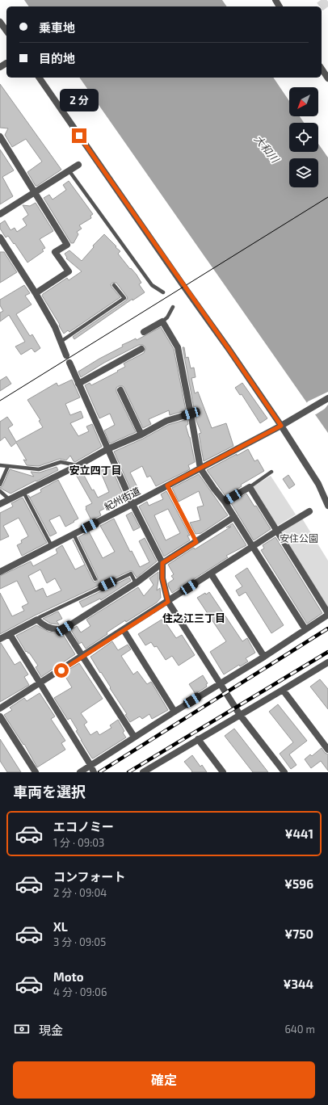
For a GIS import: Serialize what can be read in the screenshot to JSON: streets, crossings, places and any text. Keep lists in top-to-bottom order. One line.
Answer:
{"streets":{"street":["紀州街道"]},"districts":["安立四丁目","住之江三丁目"],"water":["大和川"],"parks":["安住公園"],"north":"bottom left","page":{"banner":["乗車地","目的地"],"bubble":"2 分","heading":"車両を選択","list":[{"name":"エコノミー","note":"1 分 · 09:03","value":"¥441"},{"name":"コンフォート","note":"2 分 · 09:04","value":"¥596"},{"name":"XL","note":"3 分 · 09:05","value":"¥750"},{"name":"Moto","note":"4 分 · 09:06","value":"¥344"}],"pay":["現金","640 m"],"buttons":"確定"}}
